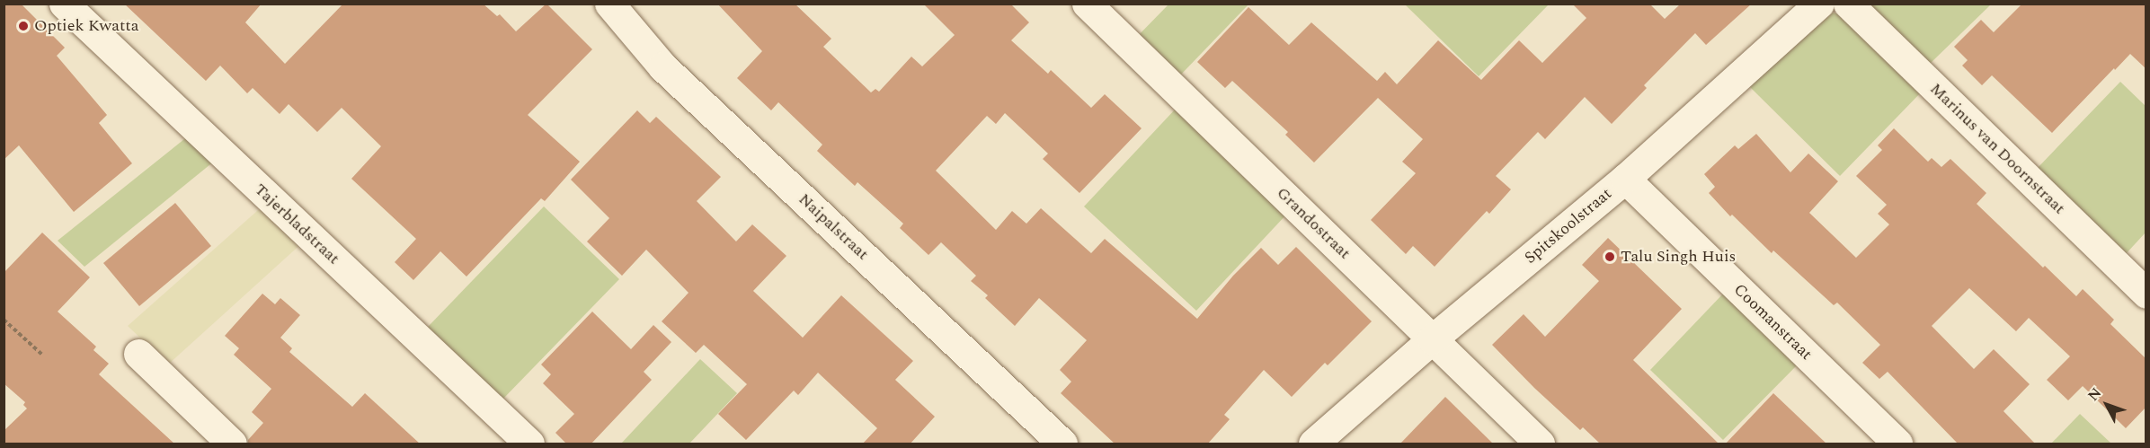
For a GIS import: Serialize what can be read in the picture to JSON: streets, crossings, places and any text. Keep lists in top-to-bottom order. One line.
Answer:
{"streets":{"street":["Marinus van Doornstraat","Grandostraat","Tajerbladstraat","Spitskoolstraat","Naipalstraat","Coomanstraat"]},"crossings":[["Grandostraat","Spitskoolstraat"],["Spitskoolstraat","Coomanstraat"]],"places":["Optiek Kwatta","Talu Singh Huis"],"north":"top left"}
